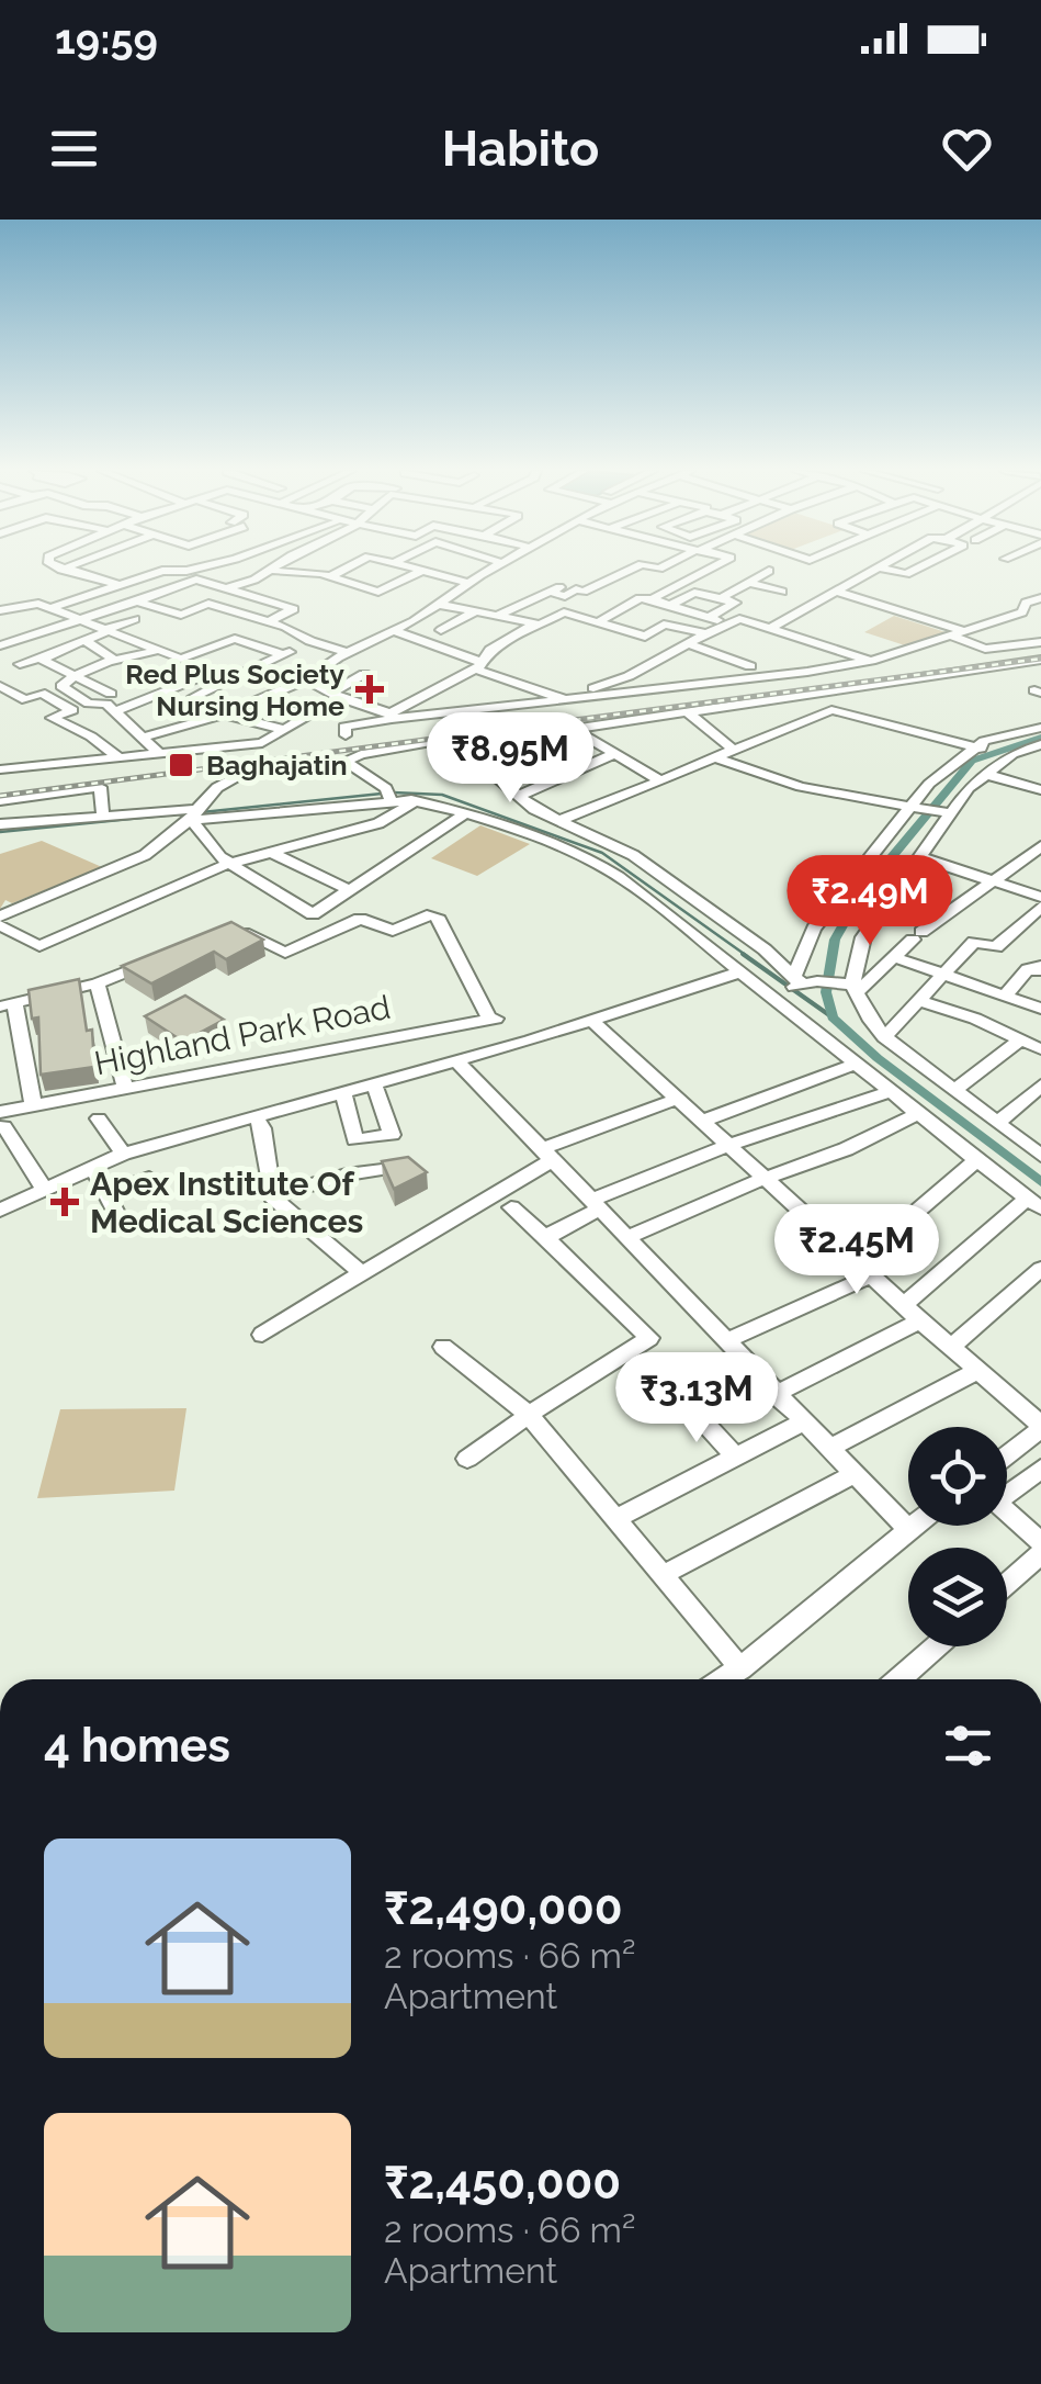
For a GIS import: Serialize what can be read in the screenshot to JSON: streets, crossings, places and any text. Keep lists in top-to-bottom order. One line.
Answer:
{"streets":{"street":["Highland Park Road"]},"places":{"health":["Red Plus Society Nursing Home","Apex Institute Of Medical Sciences"],"transit":["Baghajatin"]},"page":{"status":"19:59","header":"Habito","price":["₹8.95M","₹2.49M","₹2.45M","₹3.13M"],"heading":"4 homes","list":[{"name":"₹2,490,000","note":"2 rooms · 66 m² · Apartment"},{"name":"₹2,450,000","note":"2 rooms · 66 m² · Apartment"}]}}
